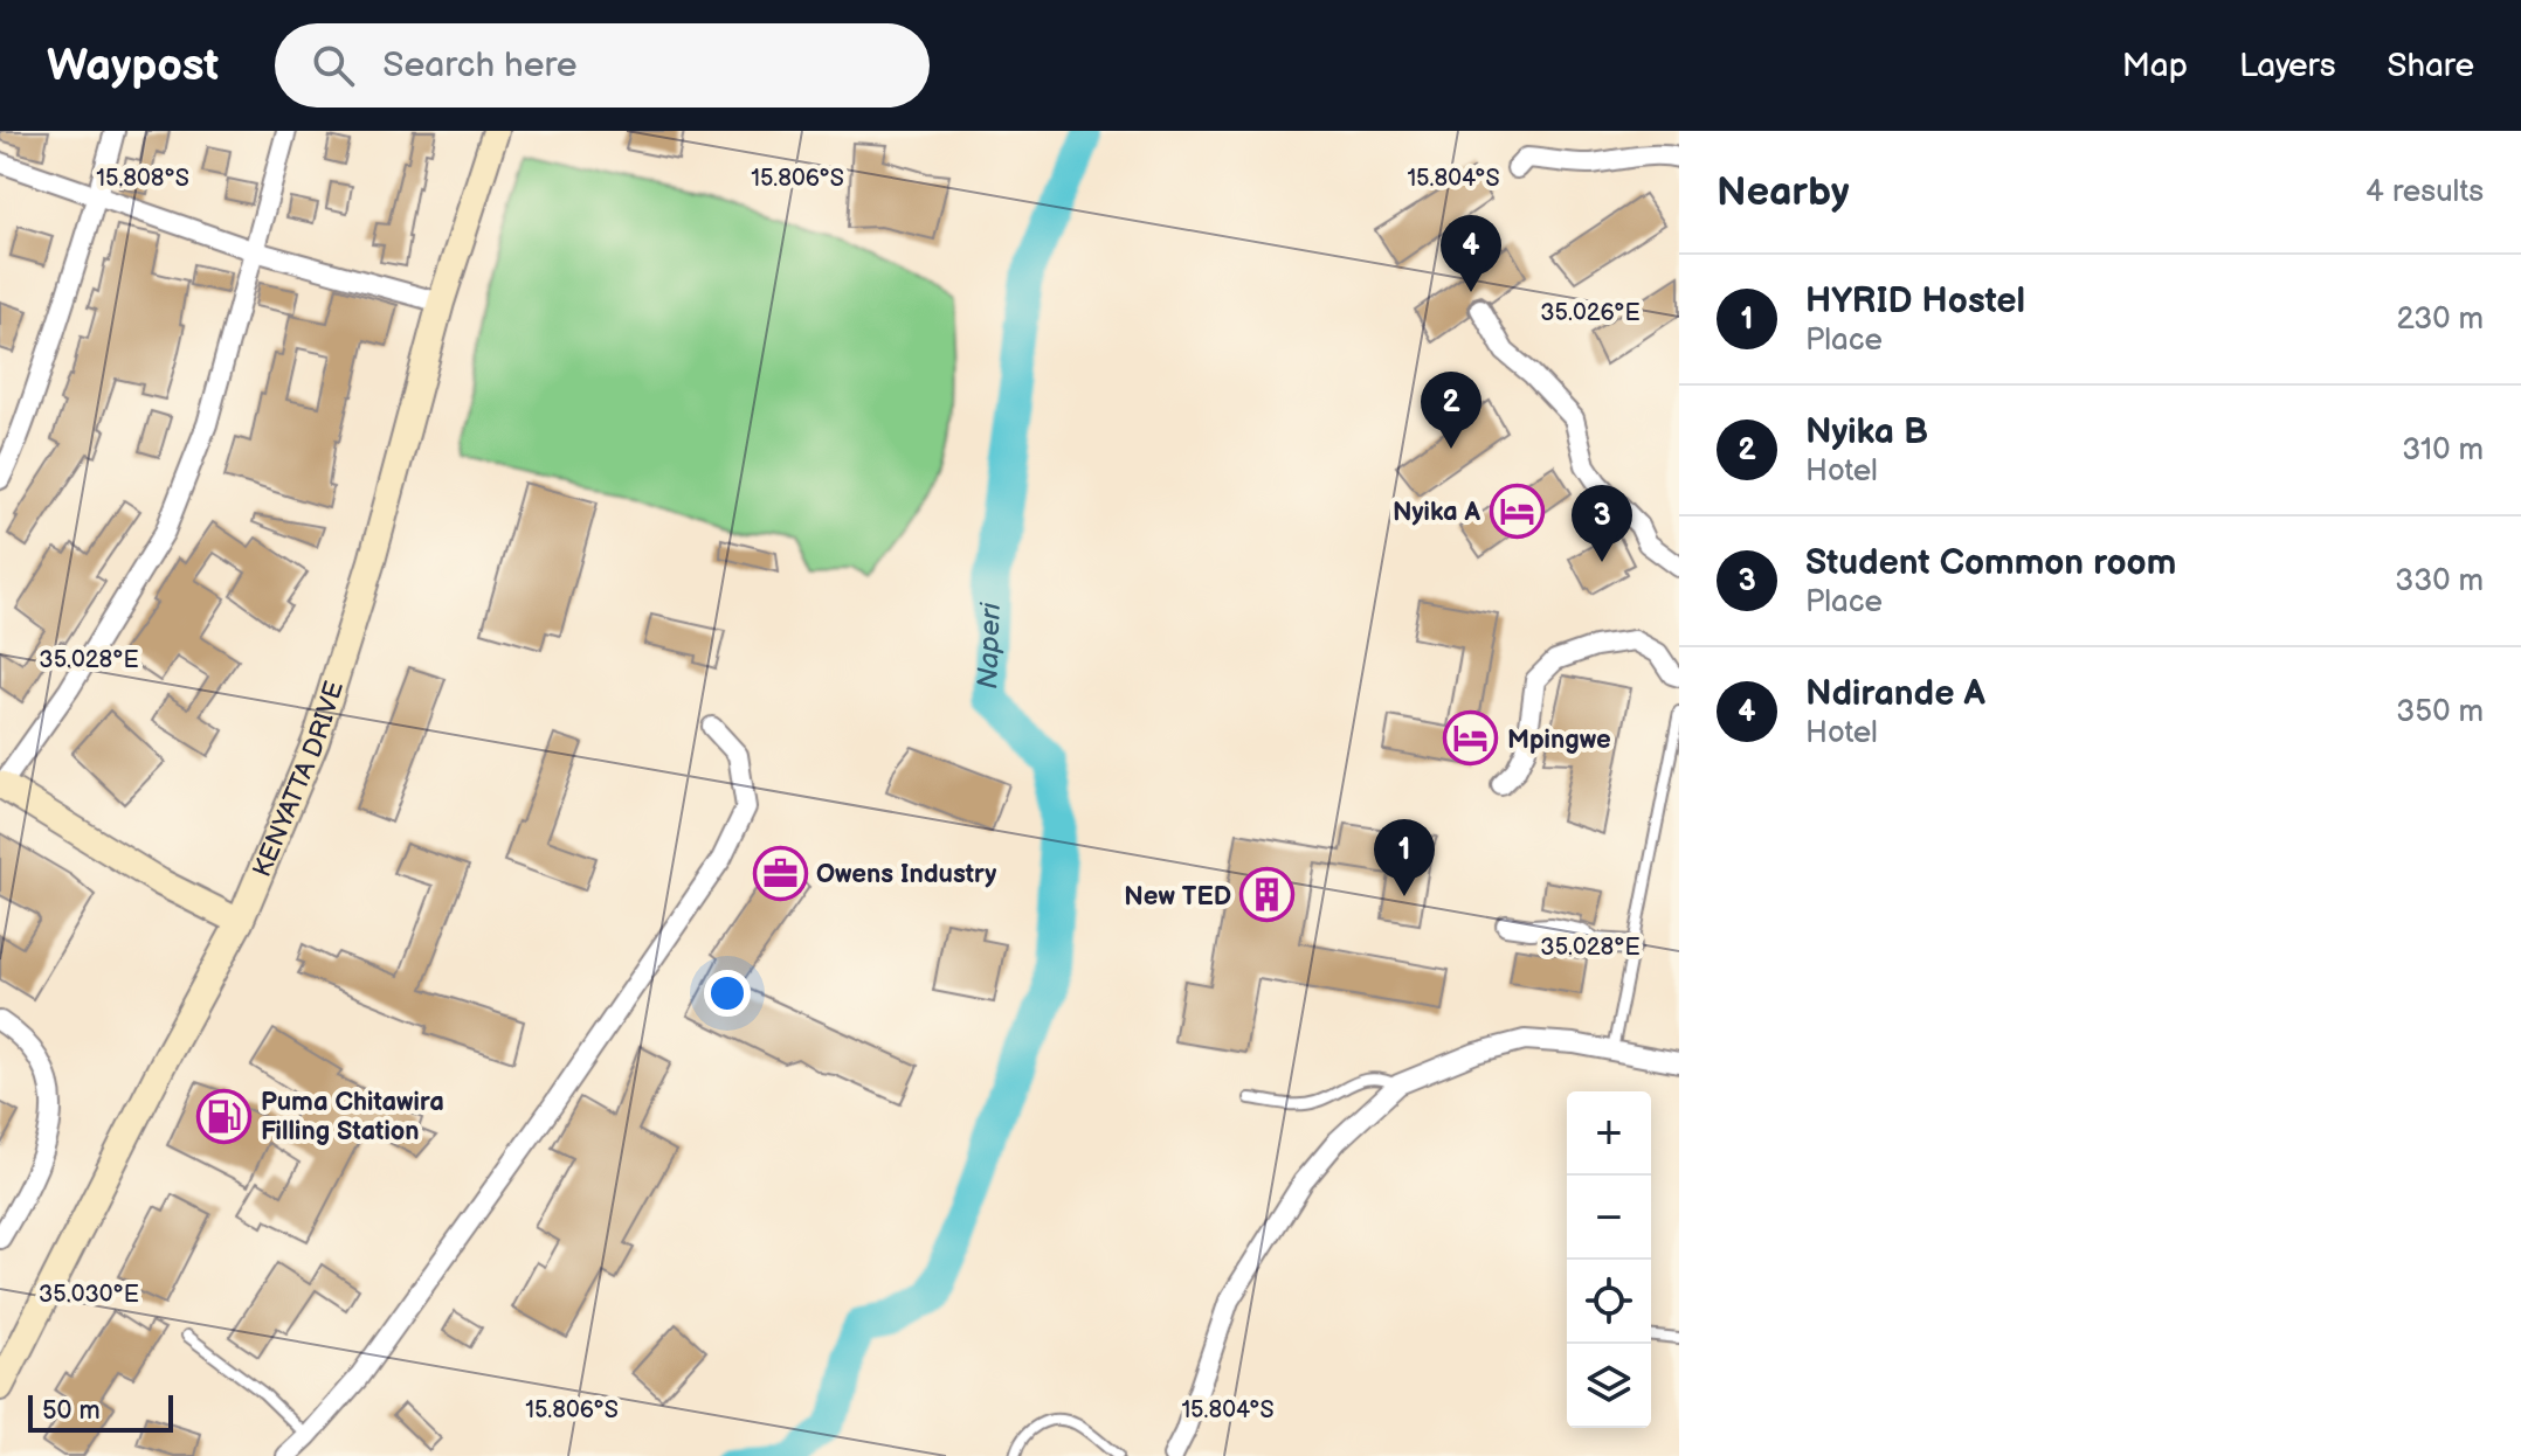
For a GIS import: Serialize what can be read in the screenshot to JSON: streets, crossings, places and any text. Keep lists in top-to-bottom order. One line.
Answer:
{"streets":{"main road":["KENYATTA DRIVE"]},"water":["Naperi"],"places":{"hotel":["Nyika A","Mpingwe"],"office":["Owens Industry"],"building":["New TED"],"fuel station":["Puma Chitawira Filling Station"]},"scale_bar":"50 m","page":{"header":"Waypost","search":"Search here","nav":["Map","Layers","Share"],"heading":["Nearby","4 results"],"pins":["4","2","3","1"],"list":[{"mark":"1","name":"HYRID Hostel","note":"Place","value":"230 m"},{"mark":"2","name":"Nyika B","note":"Hotel","value":"310 m"},{"mark":"3","name":"Student Common room","note":"Place","value":"330 m"},{"mark":"4","name":"Ndirande A","note":"Hotel","value":"350 m"}],"map_buttons":["+","−"],"scale":"50 m"},"coordinates":["15.808°S","15.806°S","15.804°S","35.026°E","35.028°E","35.030°E"]}
